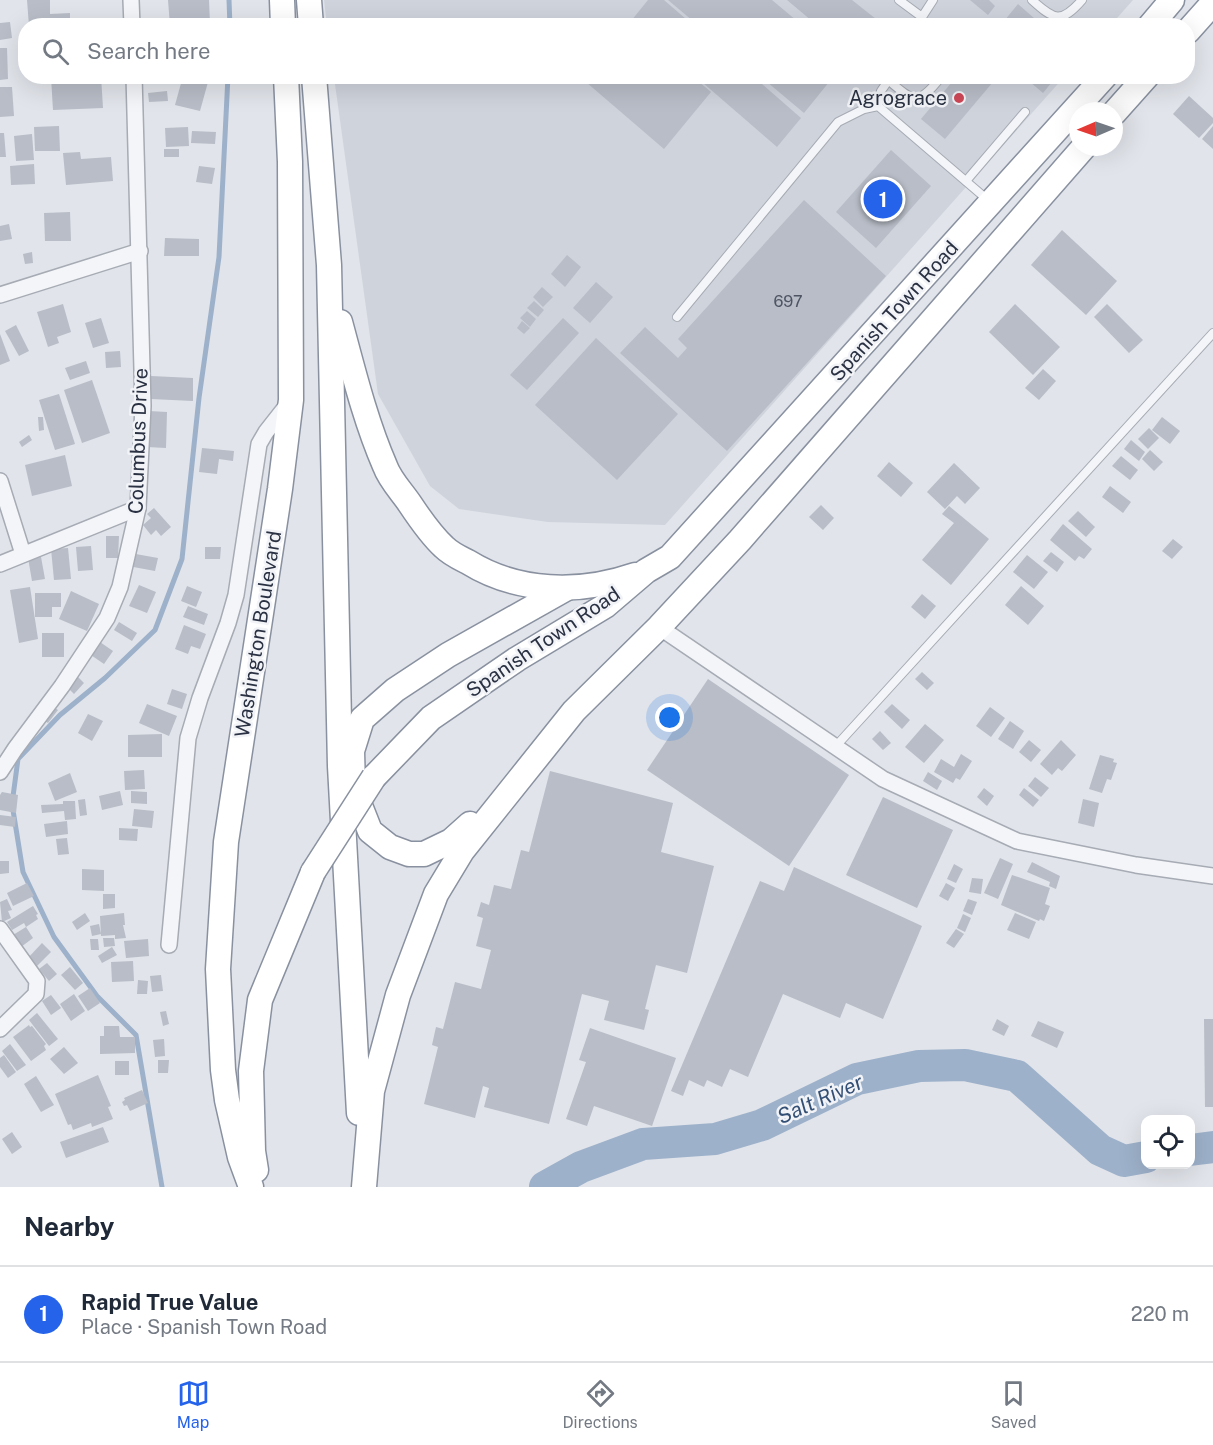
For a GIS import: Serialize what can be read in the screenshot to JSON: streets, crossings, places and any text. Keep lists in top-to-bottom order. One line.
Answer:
{"streets":{"highway":["Spanish Town Road","Washington Boulevard"],"street":["Columbus Drive"]},"water":["Salt River"],"places":["Agrograce"],"house_numbers":["697"],"north":"left","page":{"search":"Search here","pins":"1","heading":"Nearby","list":[{"mark":"1","name":"Rapid True Value","note":"Place · Spanish Town Road","value":"220 m"}],"nav":["Map","Directions","Saved"]}}
